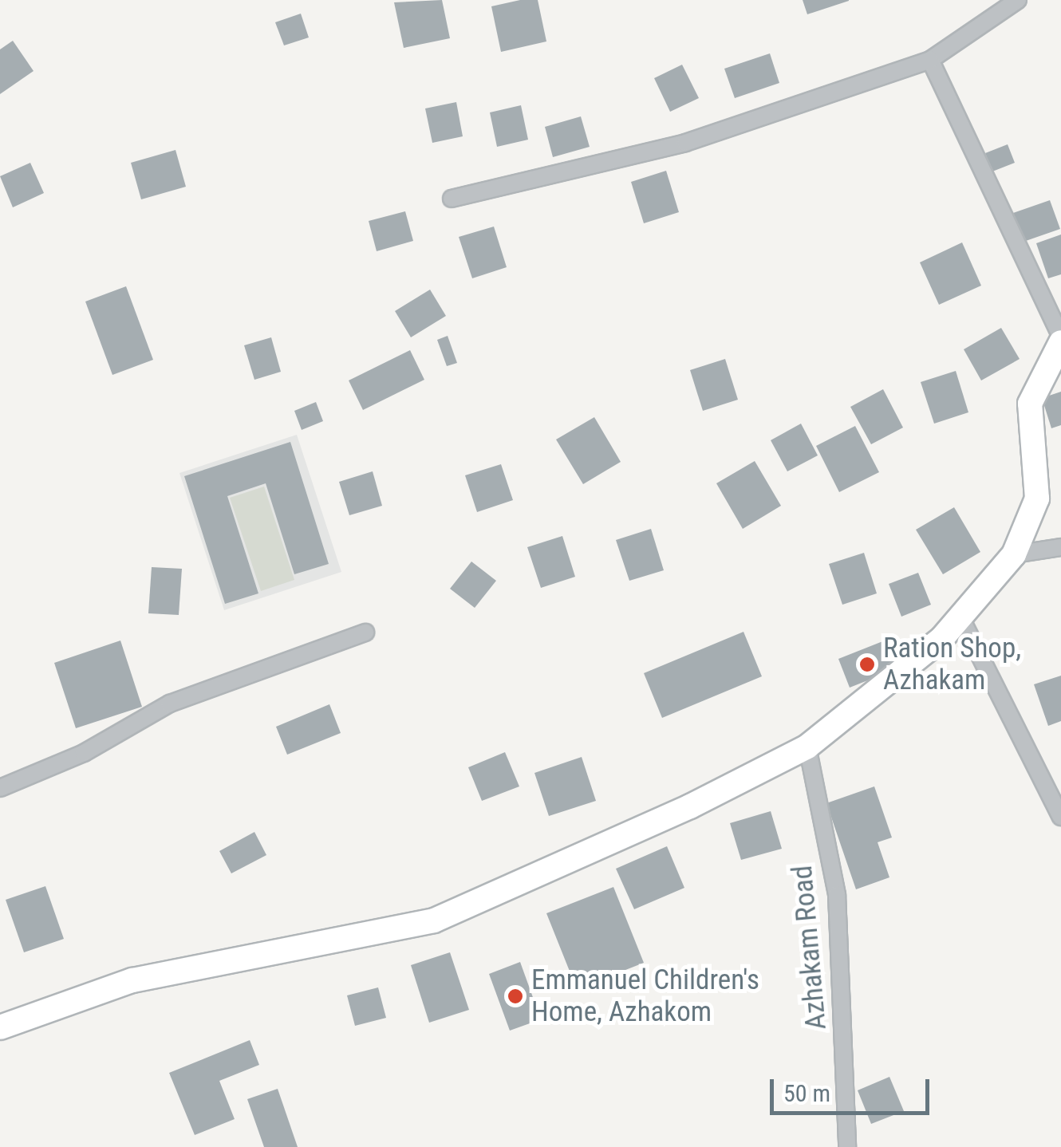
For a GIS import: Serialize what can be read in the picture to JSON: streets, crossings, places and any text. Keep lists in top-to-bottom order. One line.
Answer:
{"streets":{"street":["Azhakam Road"]},"places":["Ration Shop, Azhakam","Emmanuel Children's Home, Azhakom"],"scale_bar":"50 m"}
